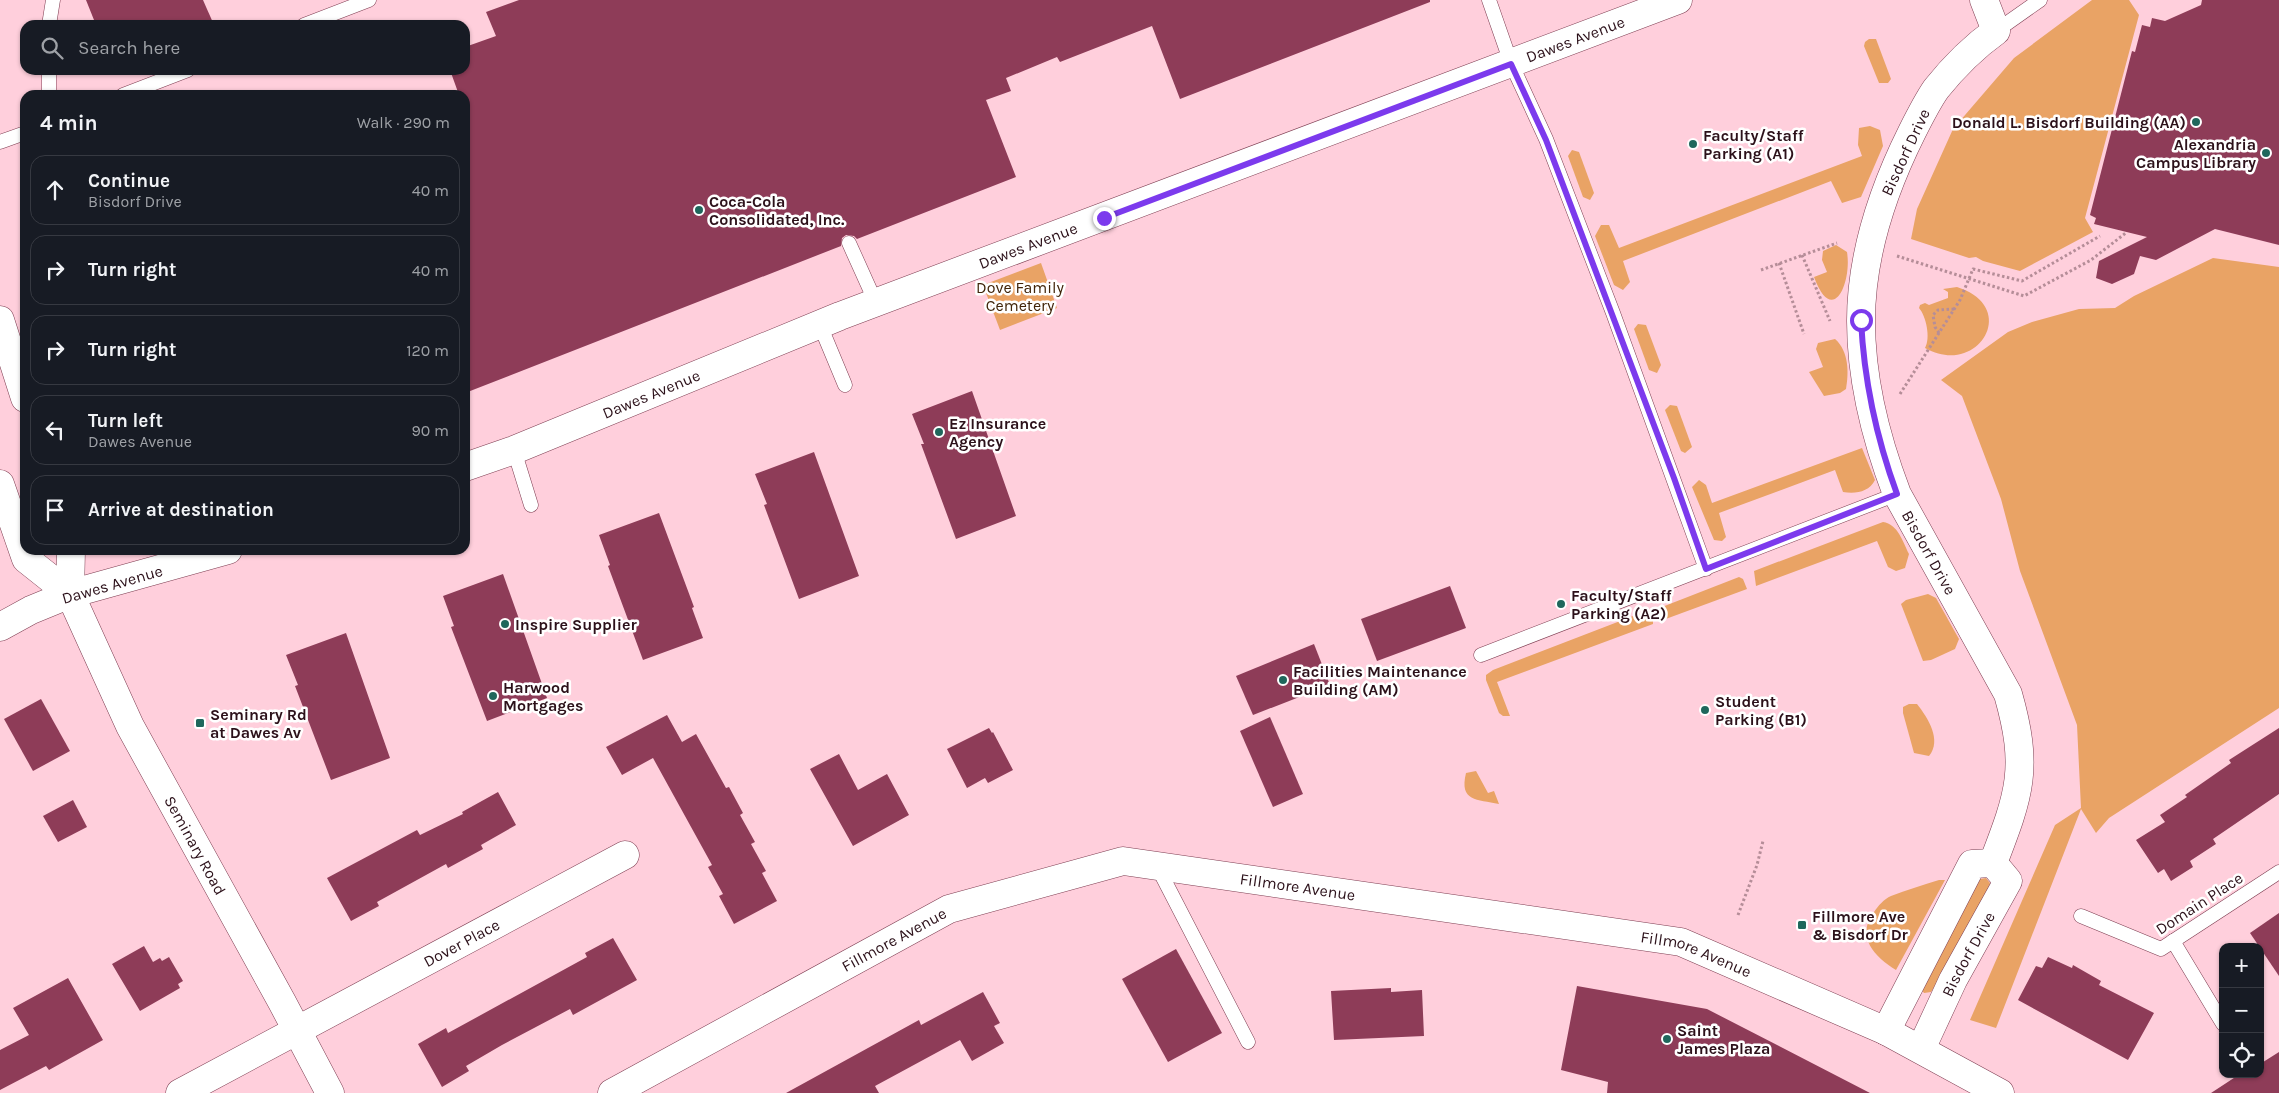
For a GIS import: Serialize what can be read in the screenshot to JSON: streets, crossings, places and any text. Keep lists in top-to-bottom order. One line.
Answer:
{"streets":{"street":["Dawes Avenue","Bisdorf Drive","Seminary Road","Fillmore Avenue","Dover Place"],"lane":["Domain Place"]},"crossings":[["Dawes Avenue","Seminary Road"],["Bisdorf Drive","Fillmore Avenue"],["Seminary Road","Dover Place"]],"parks":["Dove Family Cemetery"],"places":{"other":["Donald L. Bisdorf Building (AA)","Faculty/Staff Parking (A1)","Alexandria Campus Library","Coca-Cola Consolidated, Inc.","Ez Insurance Agency","Faculty/Staff Parking (A2)","Inspire Supplier","Facilities Maintenance Building (AM)","Harwood Mortgages","Student Parking (B1)","Saint James Plaza"],"transit":["Seminary Rd at Dawes Av","Fillmore Ave & Bisdorf Dr"]},"page":{"search":"Search here","heading":["4 min","Walk · 290 m"],"list":[["Continue","Bisdorf Drive","40 m"],["Turn right","40 m"],["Turn right","120 m"],["Turn left","Dawes Avenue","90 m"],"Arrive at destination"],"map_buttons":["+","−"]}}
